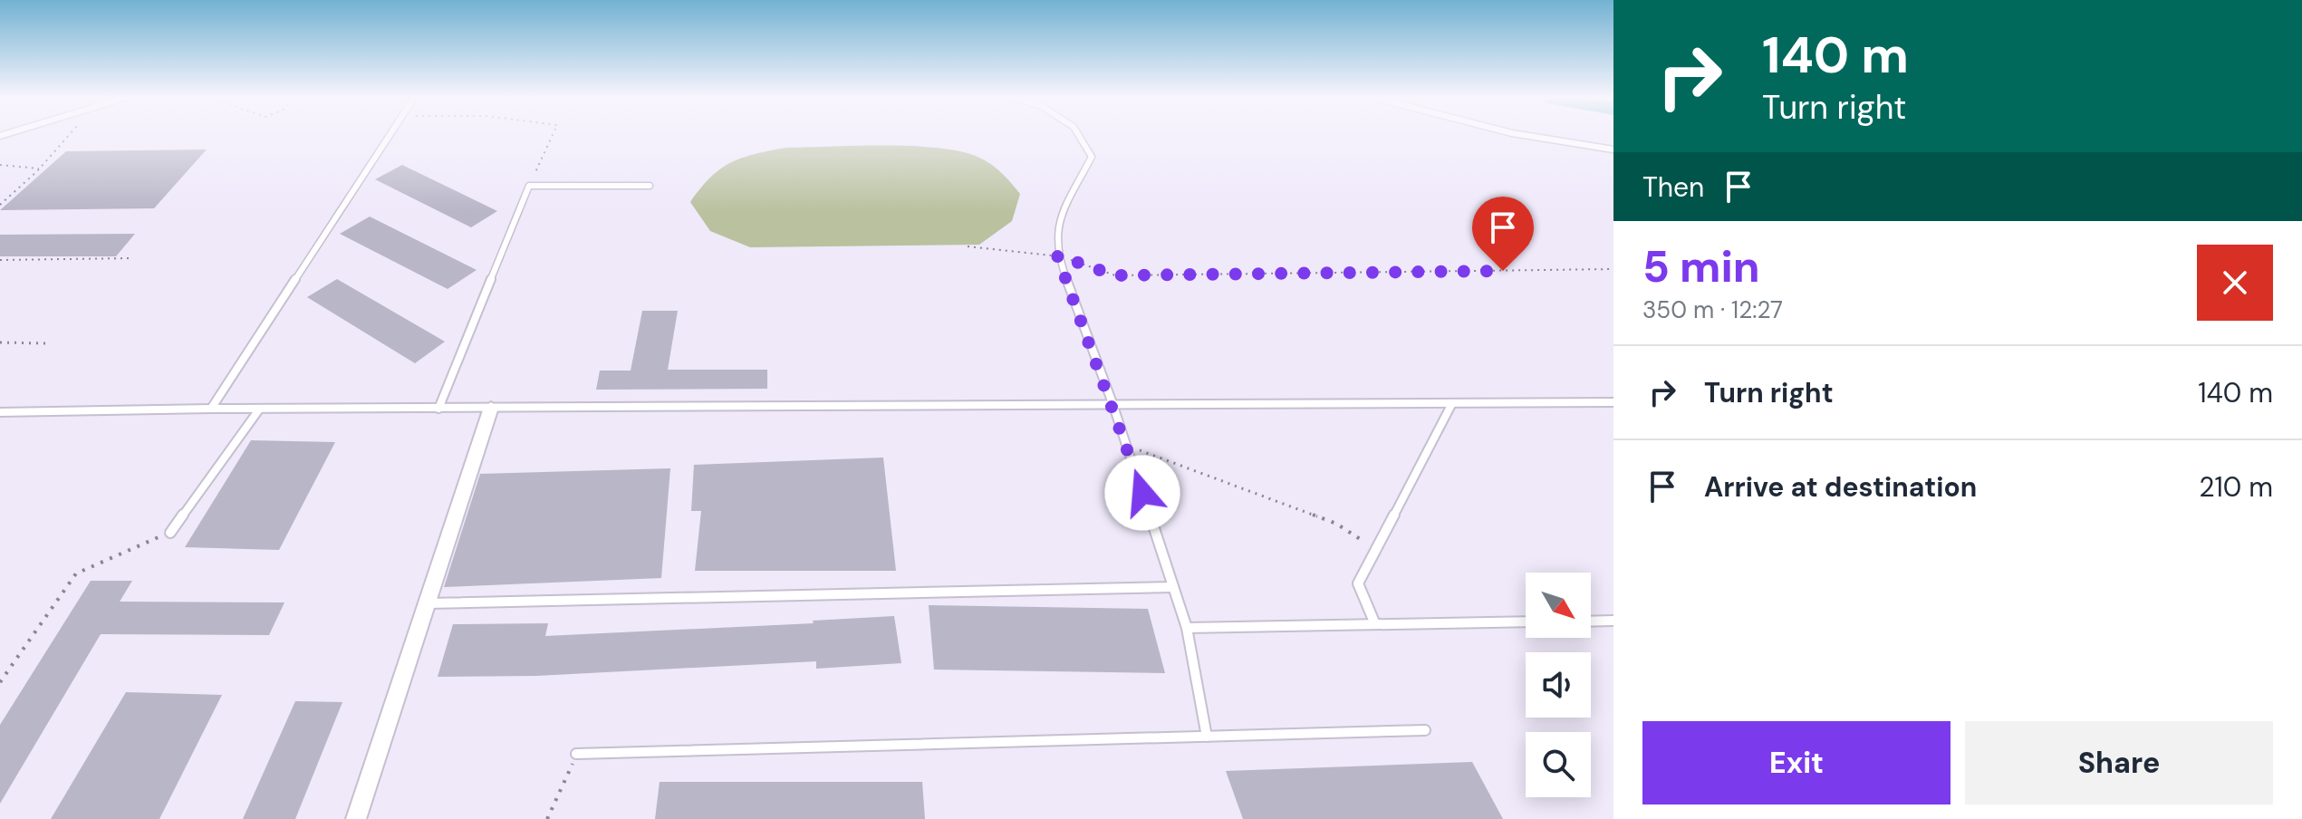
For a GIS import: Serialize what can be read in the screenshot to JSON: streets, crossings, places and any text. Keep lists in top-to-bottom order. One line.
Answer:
{"north":"bottom right","page":{"turn":["140 m","Turn right"],"then":"Then","heading":["5 min","350 m · 12:27"],"list":[{"name":"Turn right","value":"140 m"},{"name":"Arrive at destination","value":"210 m"}],"buttons":["Exit","Share"]}}
